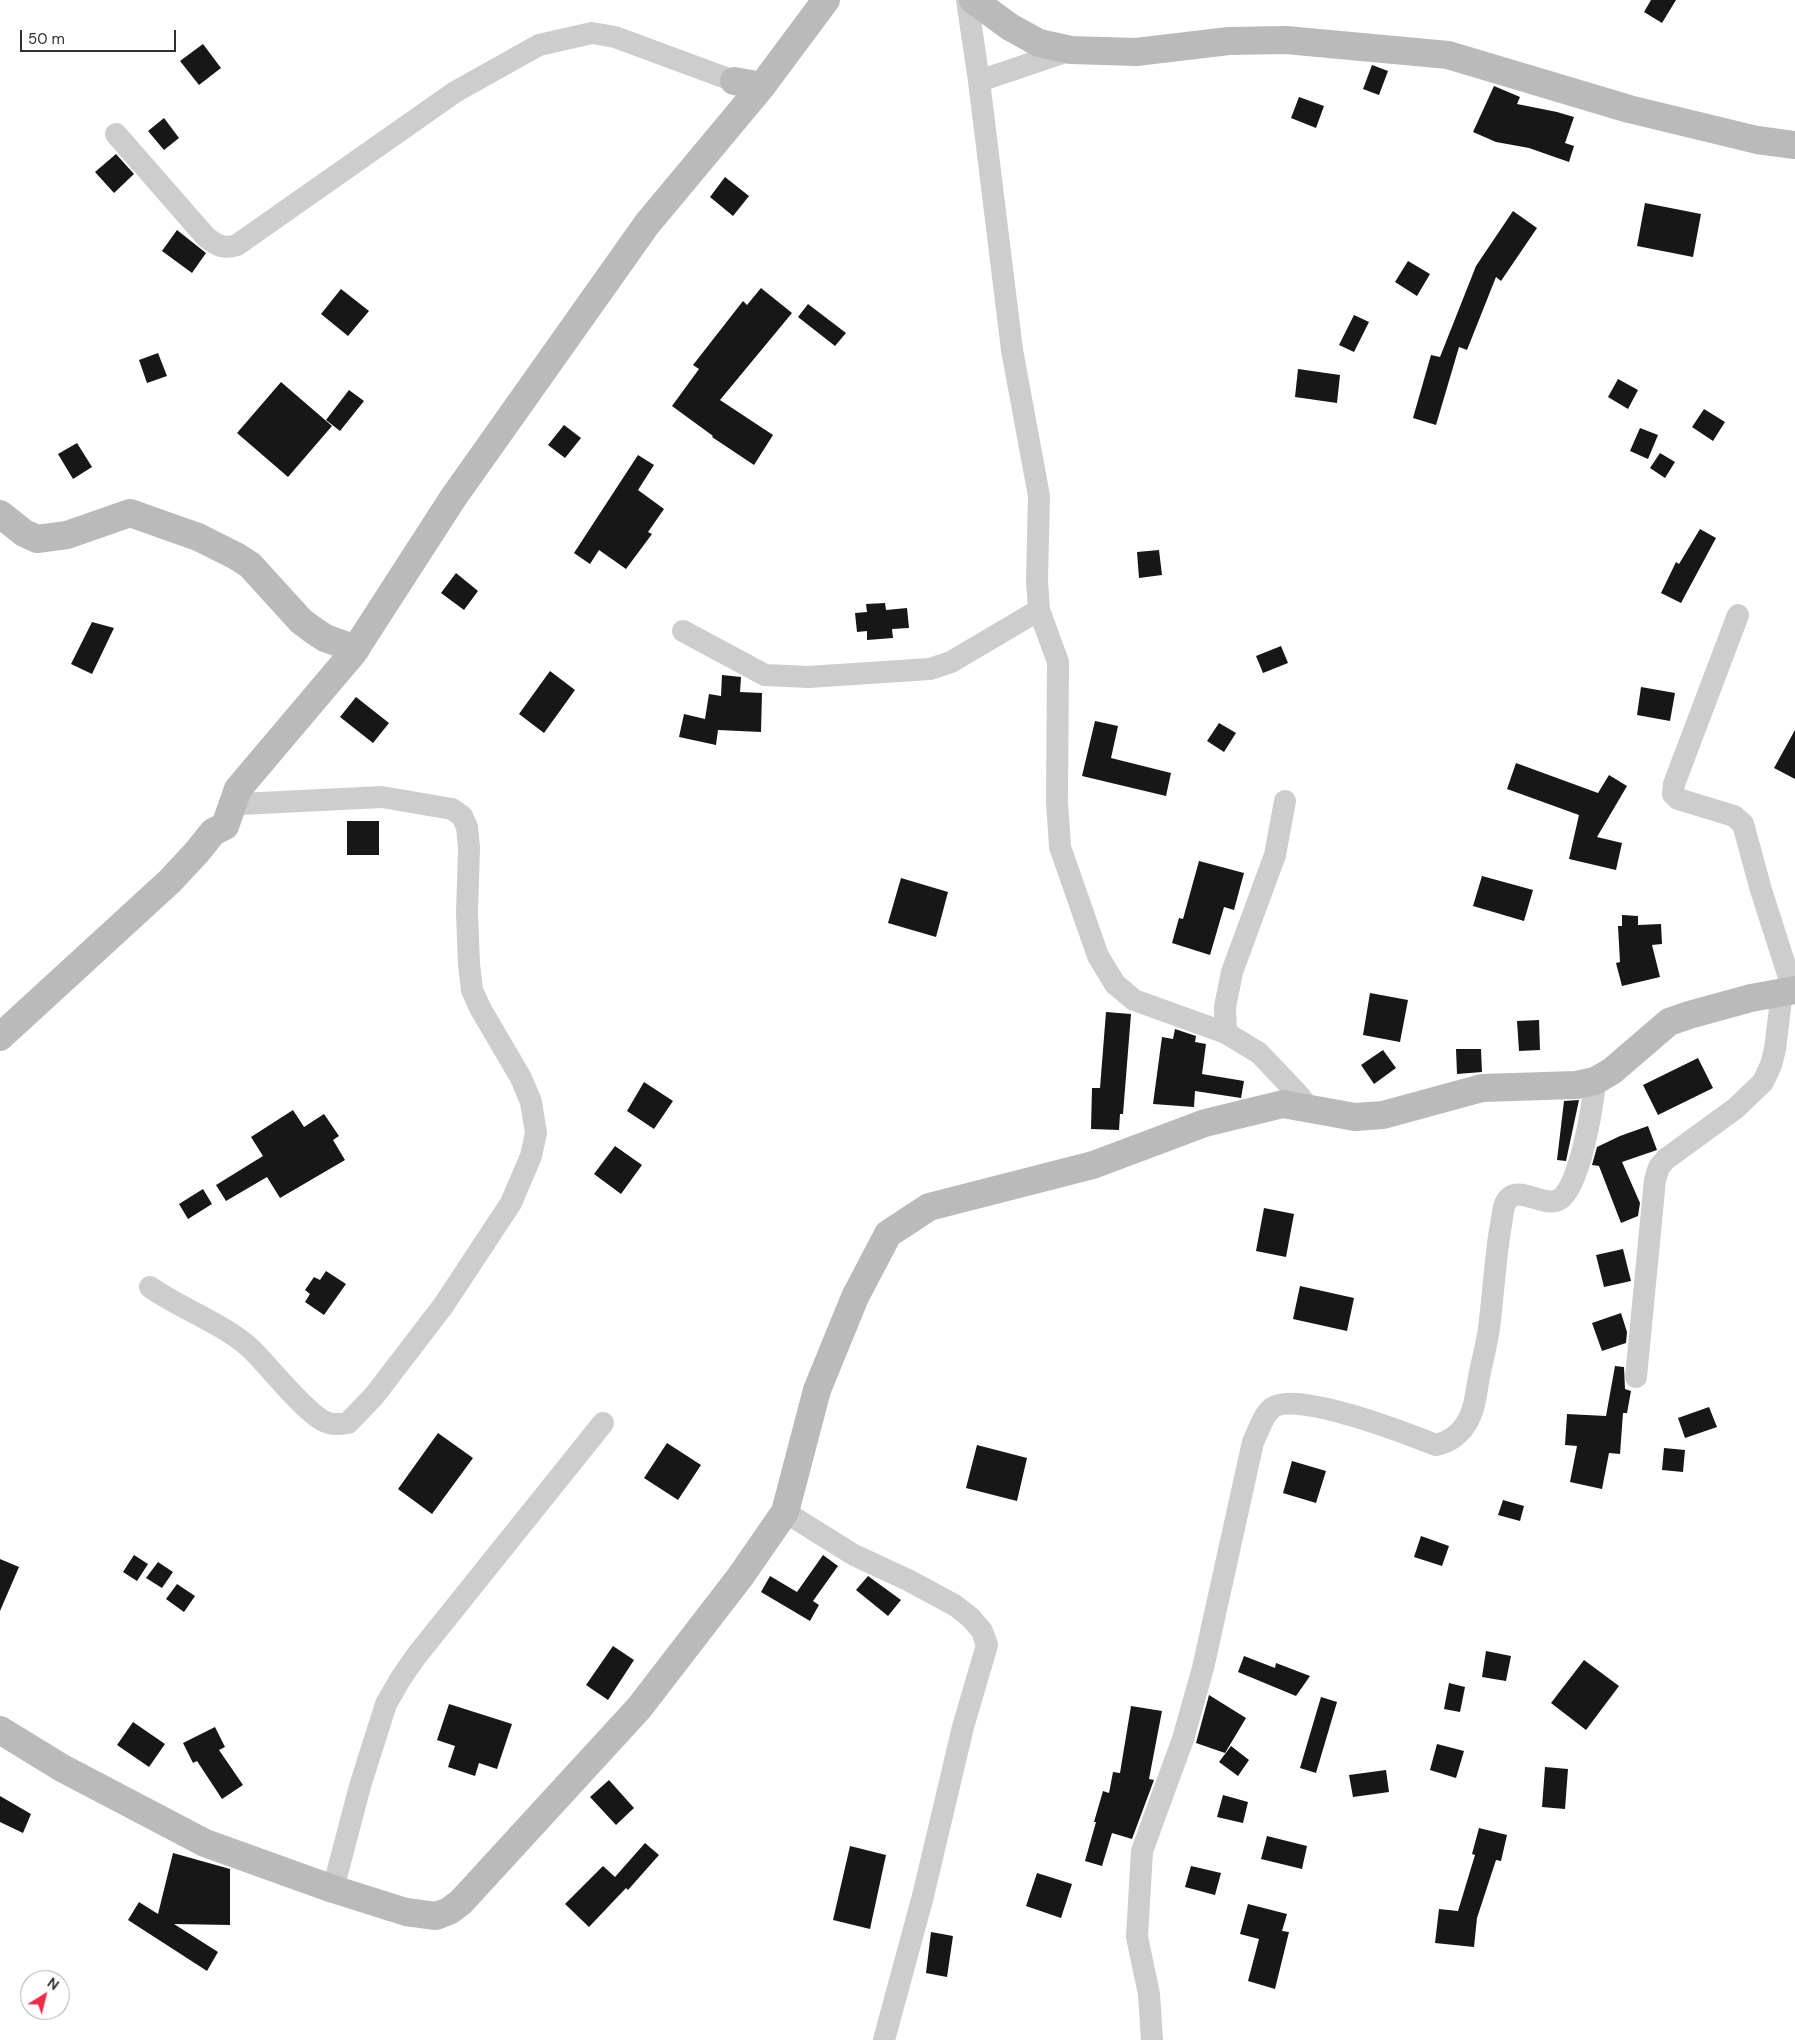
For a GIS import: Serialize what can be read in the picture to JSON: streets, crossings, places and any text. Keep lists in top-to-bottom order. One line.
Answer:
{"scale_bar":"50 m","north":"top right"}
